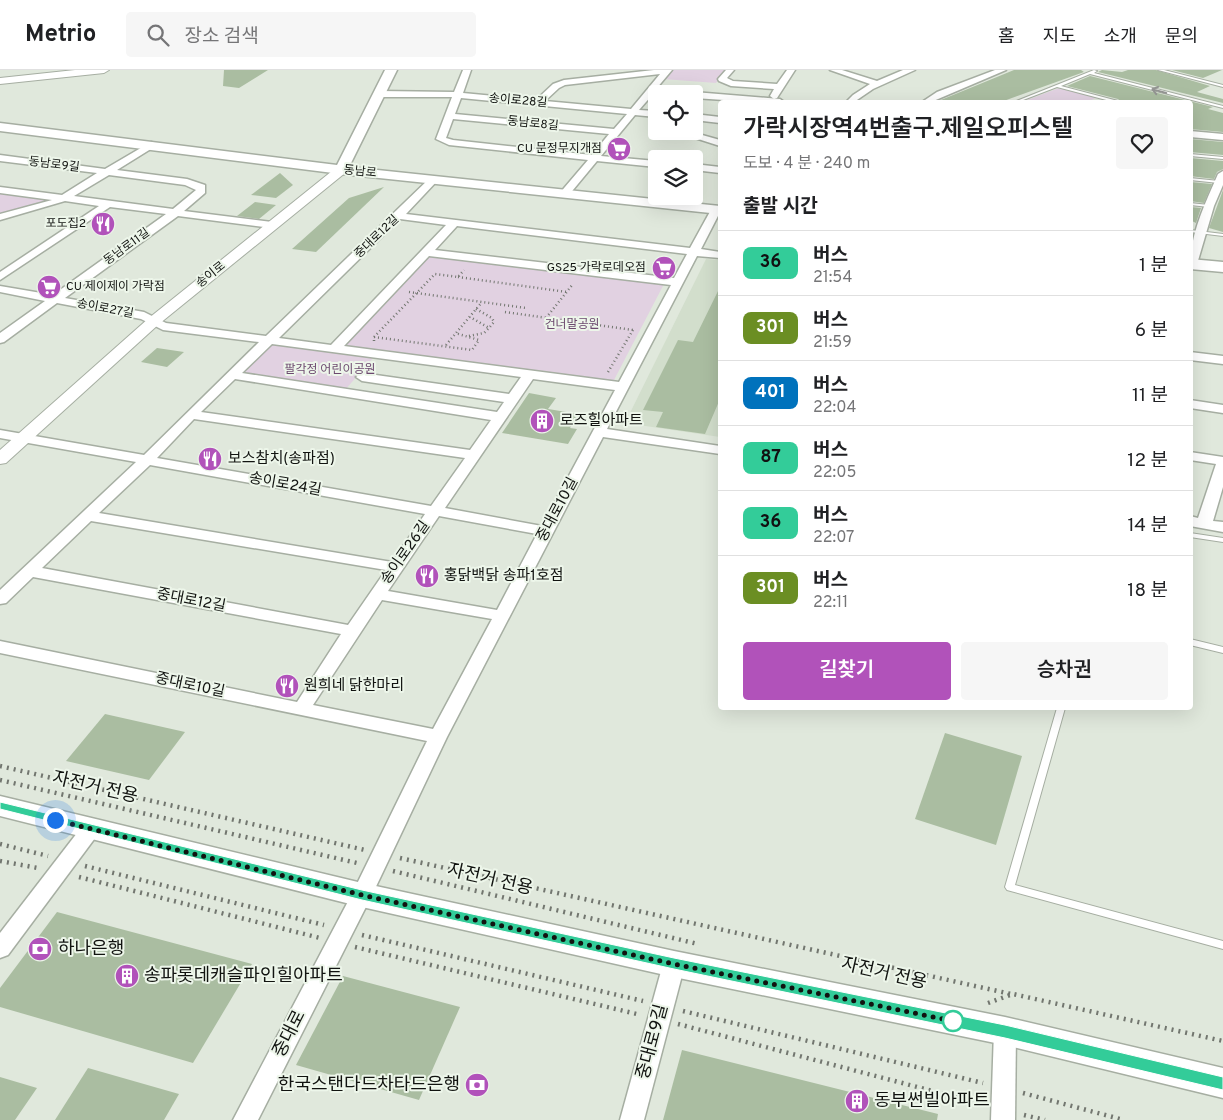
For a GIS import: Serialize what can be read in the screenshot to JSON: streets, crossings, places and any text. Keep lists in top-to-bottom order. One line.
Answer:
{"streets":{"main road":["동남로","송이로"],"street":["송이로28길","동남로8길","동남로9길","중대로12길","동남로11길","송이로27길","송이로24길","중대로10길","송이로26길","중대로","중대로9길"],"path":["자전거 전용"]},"crossings":[["송이로28길","동남로8길"],["송이로28길","송이로"],["동남로8길","동남로"],["동남로9길","동남로"],["동남로9길","동남로11길"],["동남로","중대로12길"],["동남로","송이로"],["동남로","중대로10길"],["중대로12길","송이로24길"],["중대로12길","송이로26길"],["동남로11길","송이로"],["동남로11길","송이로27길"],["송이로","송이로27길"],["송이로","송이로24길"],["송이로24길","중대로10길"],["송이로24길","송이로26길"],["중대로10길","송이로26길"],["중대로10길","자전거 전용"],["중대로10길","중대로"]],"parks":["건너말공원","팔각정 어린이공원"],"places":{"supermarket":["CU 문정무지개점","GS25 가락로데오점","CU 제이제이 가락점"],"restaurant":["포도집2","보스참치(송파점)","홍닭백닭 송파1호점","원희네 닭한마리"],"building":["로즈힐아파트","송파롯데캐슬파인힐아파트","동부썬빌아파트"],"bank":["하나은행","한국스탠다드차타드은행"]},"lines":["bus line 36"],"page":{"header":"Metrio","search":"장소 검색","nav":["홈","지도","소개","문의"],"heading":[["가락시장역4번출구.제일오피스텔","도보 · 4 분 · 240 m"],"출발 시간"],"list":[{"mark":"36","name":"버스","note":"21:54","value":"1 분"},{"mark":"301","name":"버스","note":"21:59","value":"6 분"},{"mark":"401","name":"버스","note":"22:04","value":"11 분"},{"mark":"87","name":"버스","note":"22:05","value":"12 분"},{"mark":"36","name":"버스","note":"22:07","value":"14 분"},{"mark":"301","name":"버스","note":"22:11","value":"18 분"}],"buttons":["길찾기","승차권"]}}
